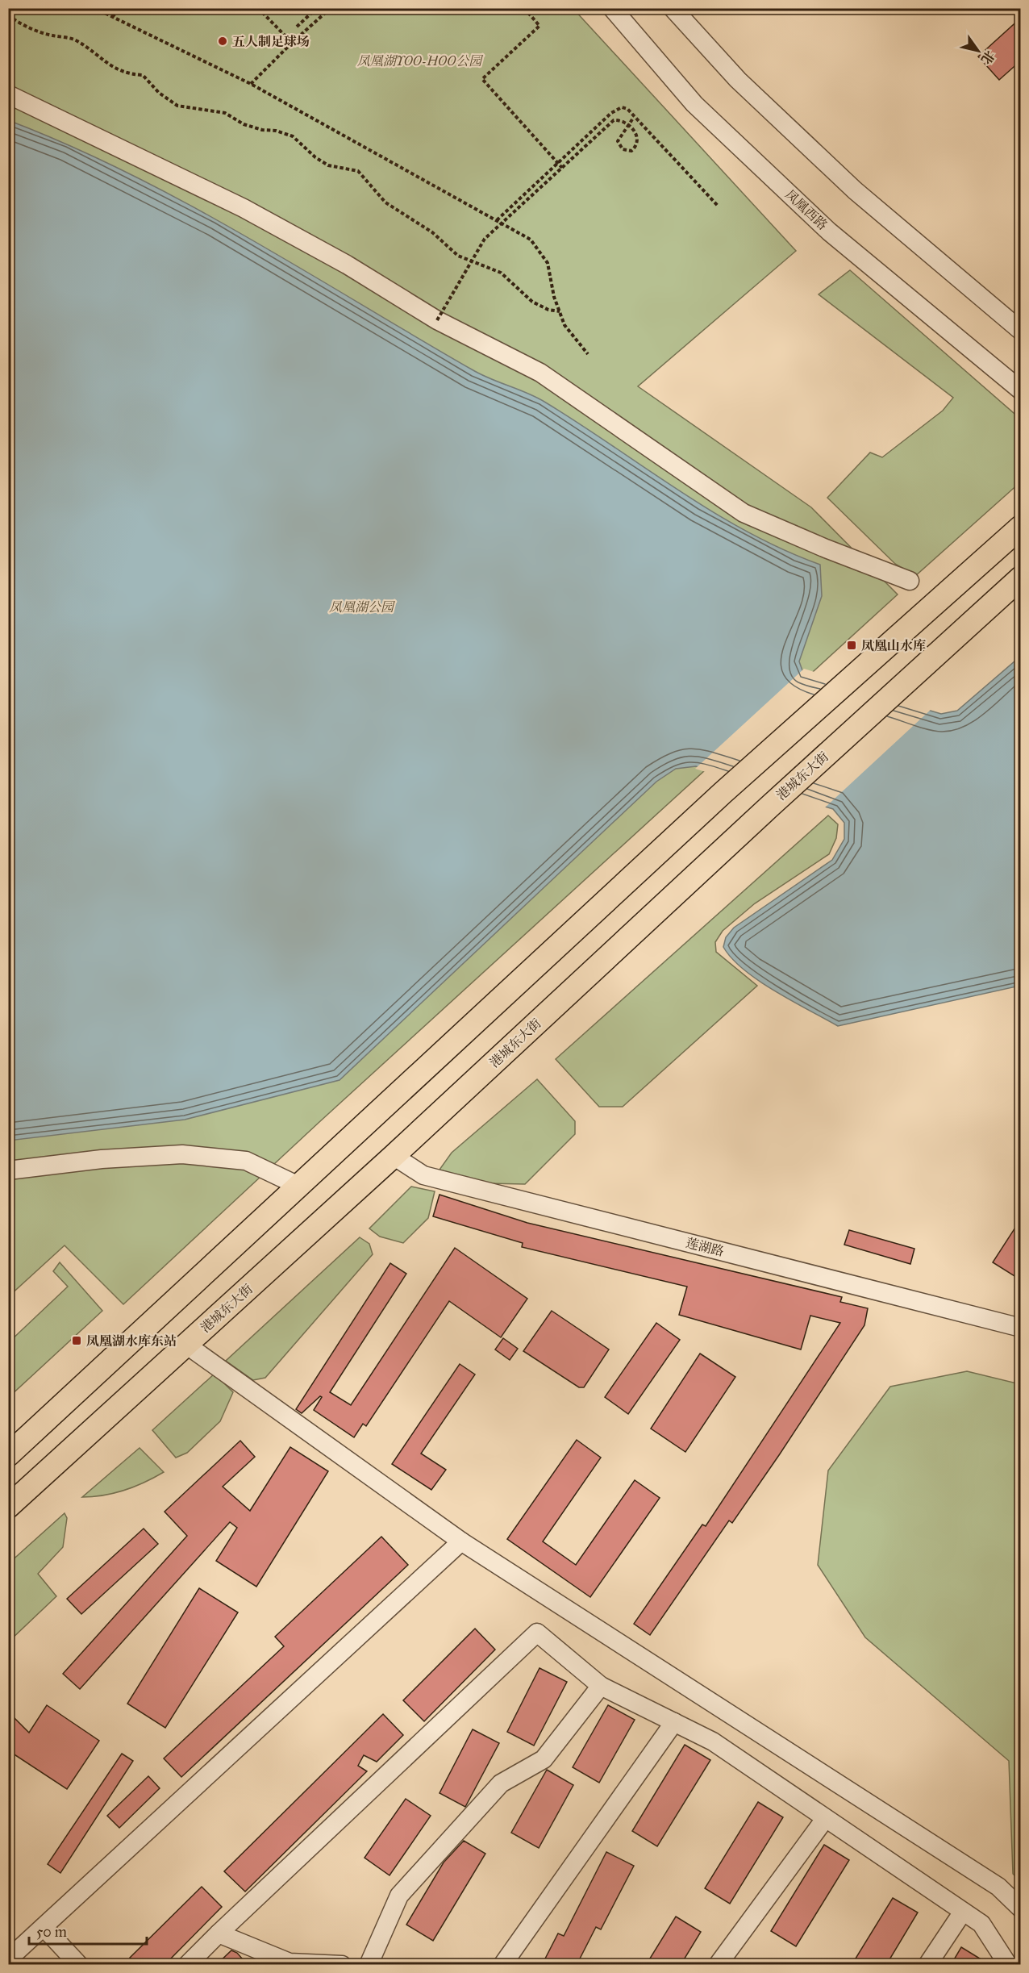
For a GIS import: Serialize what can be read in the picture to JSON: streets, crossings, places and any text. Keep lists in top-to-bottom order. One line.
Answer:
{"streets":{"main road":["港城东大街"],"street":["凤凰西路","莲湖路"]},"crossings":[["港城东大街","莲湖路"]],"parks":["凤凰湖YOO-HOO公园","凤凰湖公园"],"places":{"other":["五人制足球场"],"transit":["凤凰山水库","凤凰湖水库东站"]},"scale_bar":"50 m","north":"bottom right"}
